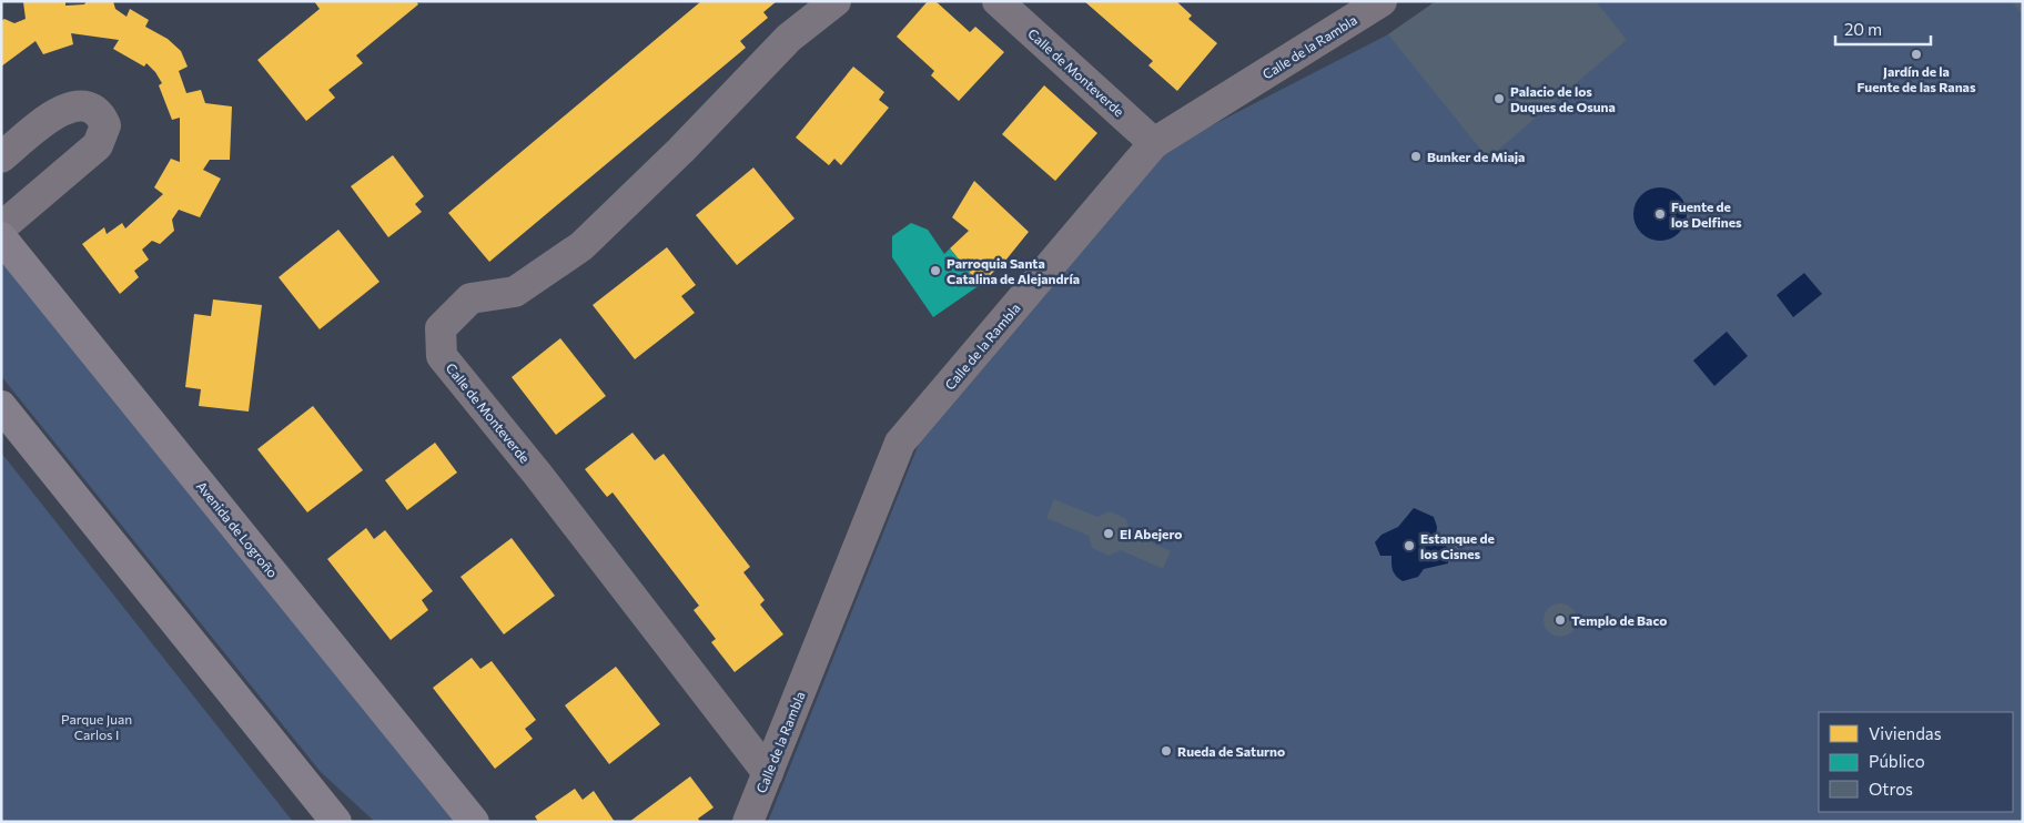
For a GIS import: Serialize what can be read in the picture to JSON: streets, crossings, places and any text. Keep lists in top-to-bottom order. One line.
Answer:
{"streets":{"main road":["Avenida de Logroño"],"street":["Calle de la Rambla","Calle de Monteverde"]},"crossings":[["Calle de la Rambla","Calle de Monteverde"]],"parks":["Parque Juan Carlos I"],"places":["Jardín de la Fuente de las Ranas","Palacio de los Duques de Osuna","Bunker de Miaja","Fuente de los Delfines","Parroquia Santa Catalina de Alejandría","El Abejero","Estanque de los Cisnes","Templo de Baco","Rueda de Saturno"],"legend":["Viviendas","Público","Otros"],"scale_bar":"20 m"}
